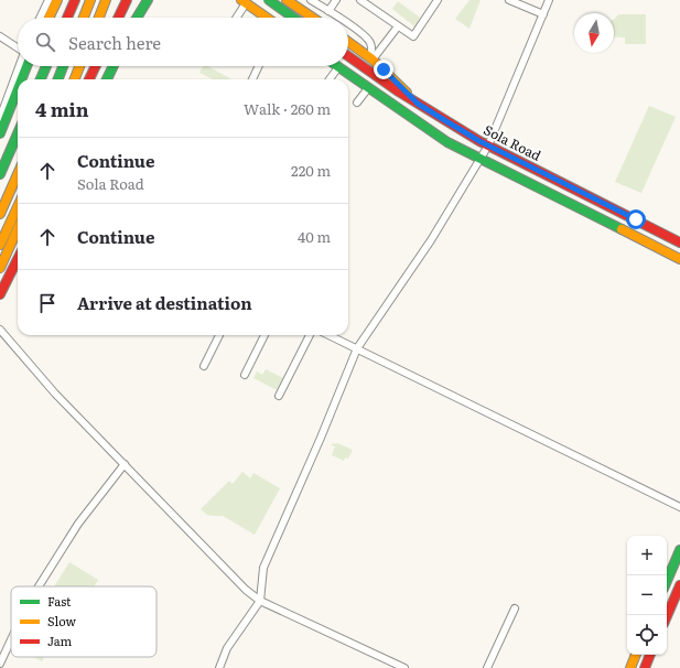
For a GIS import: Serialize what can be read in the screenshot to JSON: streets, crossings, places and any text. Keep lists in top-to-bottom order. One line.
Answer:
{"streets":{"main road":["Sola Road"]},"legend":["Fast","Slow","Jam"],"north":"bottom","page":{"search":"Search here","heading":["4 min","Walk · 260 m"],"list":[["Continue","Sola Road","220 m"],["Continue","40 m"],"Arrive at destination"],"map_buttons":["+","−"]}}
